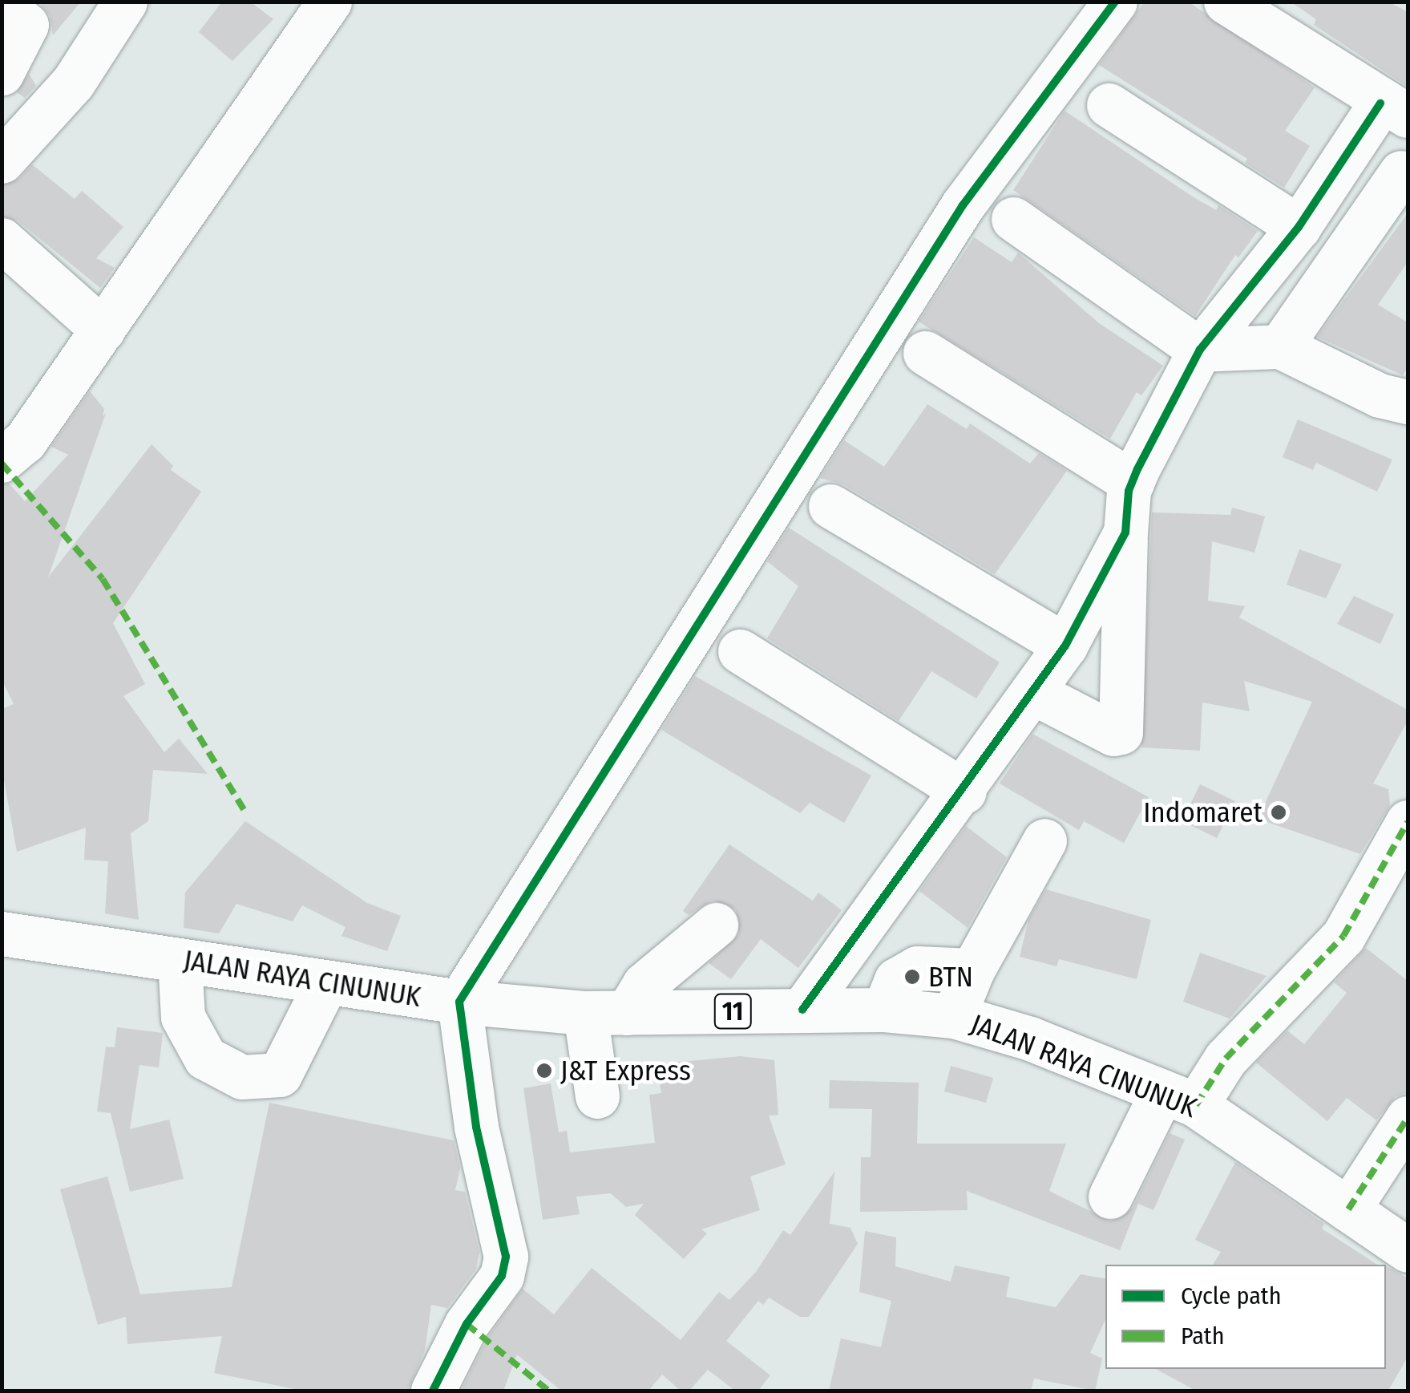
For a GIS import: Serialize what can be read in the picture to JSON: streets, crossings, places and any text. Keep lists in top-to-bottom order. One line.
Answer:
{"streets":{"main road":["JALAN RAYA CINUNUK","11"]},"places":["Indomaret","BTN","J&T Express"],"legend":["Cycle path","Path"]}
